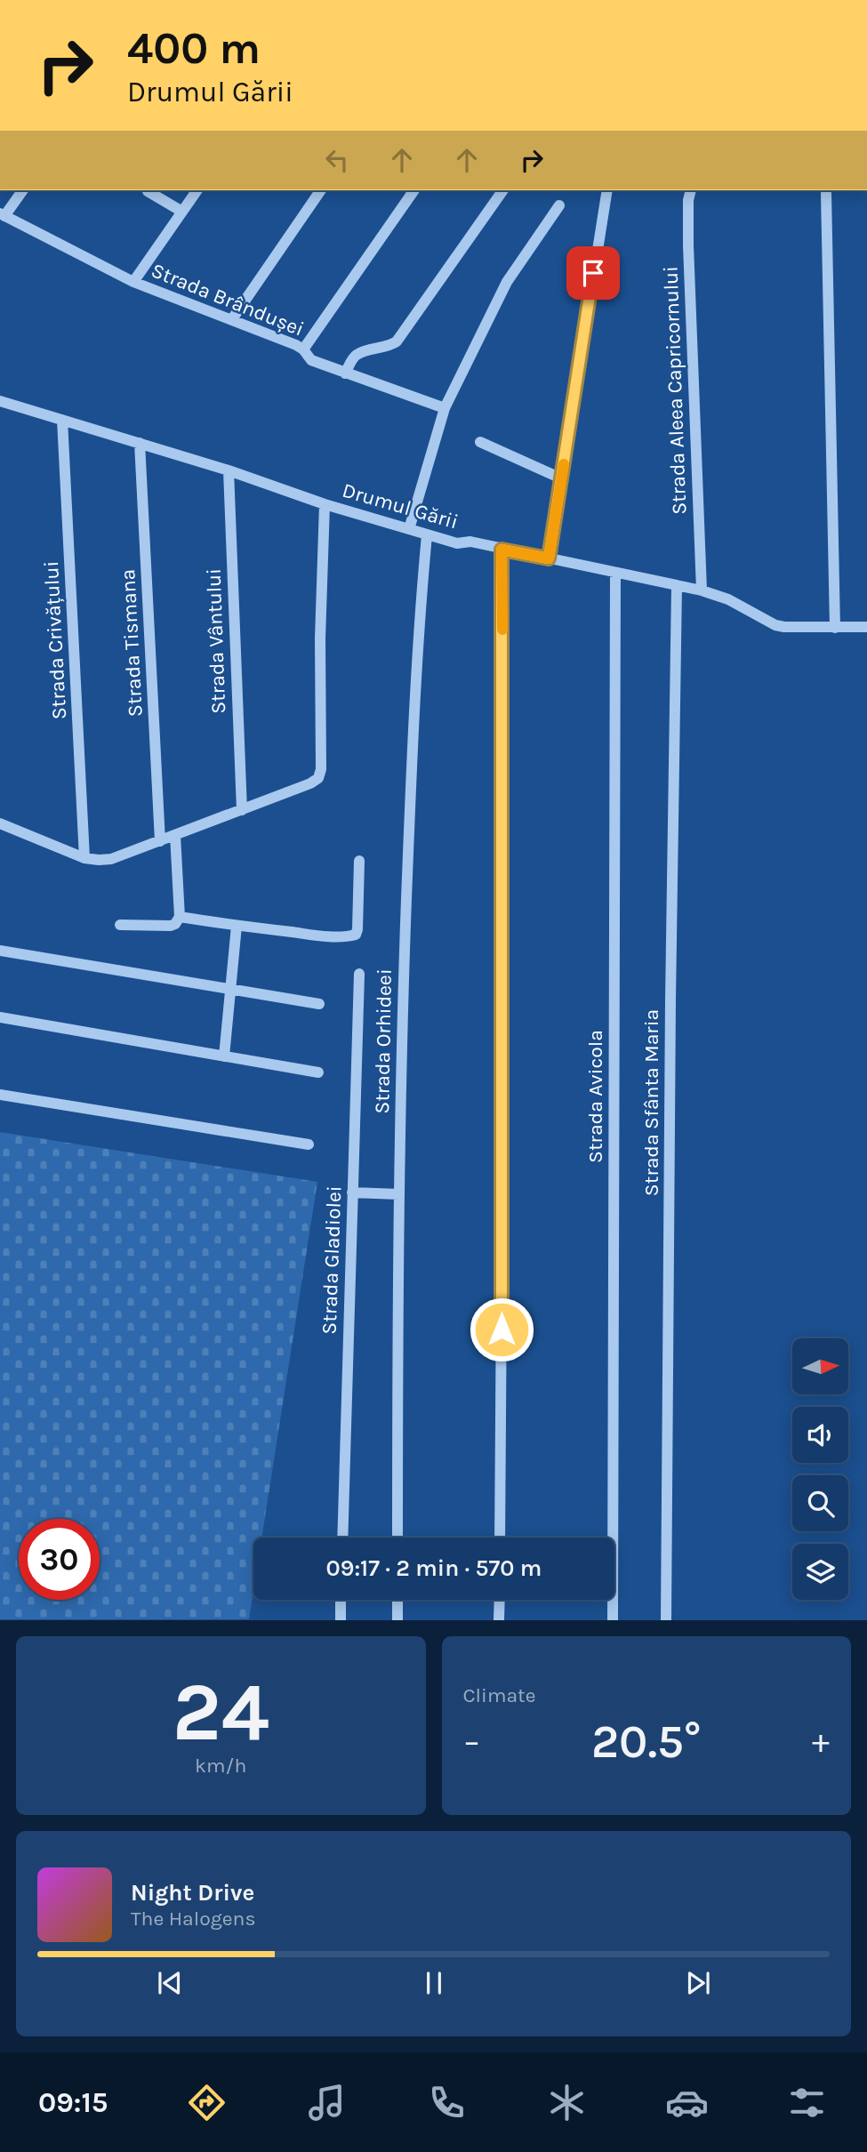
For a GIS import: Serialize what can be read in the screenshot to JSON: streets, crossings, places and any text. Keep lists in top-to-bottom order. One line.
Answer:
{"streets":{"street":["Strada Brândușei","Strada Aleea Capricornului","Drumul Gării","Strada Crivățului","Strada Vântului","Strada Tismana","Strada Orhideei","Strada Avicola","Strada Sfânta Maria","Strada Gladiolei"]},"crossings":[["Strada Aleea Capricornului","Drumul Gării"],["Drumul Gării","Strada Crivățului"],["Drumul Gării","Strada Vântului"],["Drumul Gării","Strada Tismana"],["Drumul Gării","Strada Orhideei"],["Drumul Gării","Strada Avicola"],["Drumul Gării","Strada Sfânta Maria"]],"north":"right","page":{"turn":["400 m","Drumul Gării"],"limit":"30","trip":"09:17 · 2 min · 570 m","tile":[["24","km/h"],"Climate"],"heat":["−","20.5°","+"],"song":["Night Drive","The Halogens"],"tabs":"09:15"}}
